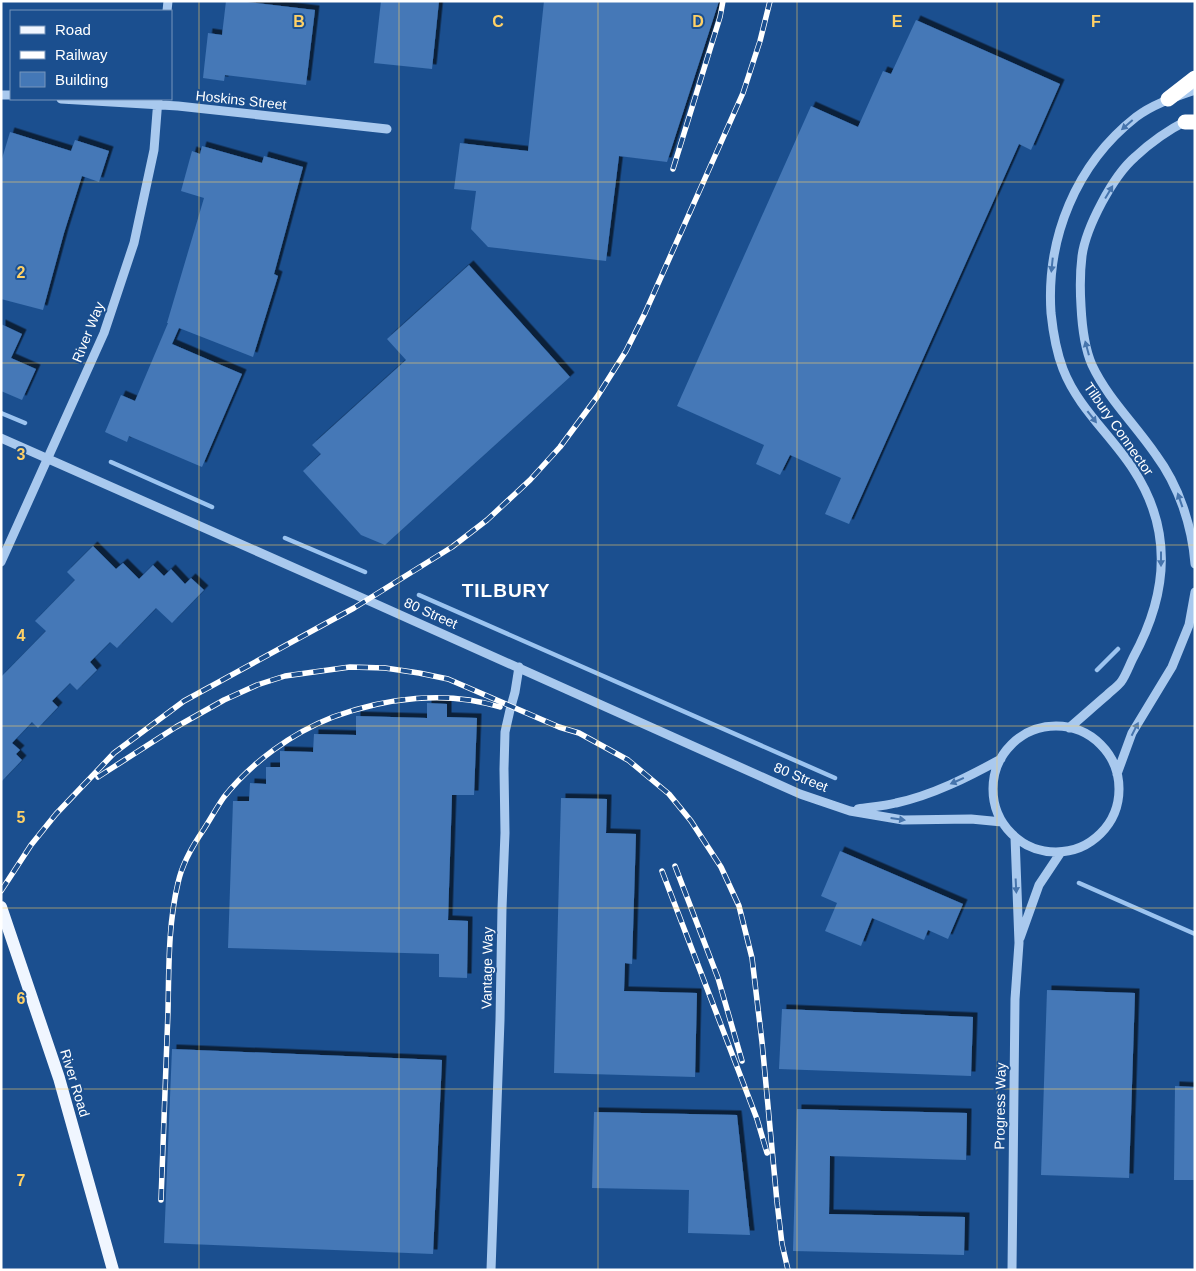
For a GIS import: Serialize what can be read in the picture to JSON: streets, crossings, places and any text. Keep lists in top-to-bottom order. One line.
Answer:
{"streets":{"main road":["River Road"],"street":["Hoskins Street","River Way","Tilbury Connector","80 Street","Vantage Way","Progress Way"]},"crossings":[["Hoskins Street","River Way"],["River Way","80 Street"],["Tilbury Connector","80 Street"],["Tilbury Connector","Progress Way"],["80 Street","Vantage Way"],["80 Street","Progress Way"]],"districts":["TILBURY"],"legend":["Road","Railway","Building"],"grid":{"columns":["B","C","D","E","F"],"rows":["2","3","4","5","6","7"]}}
